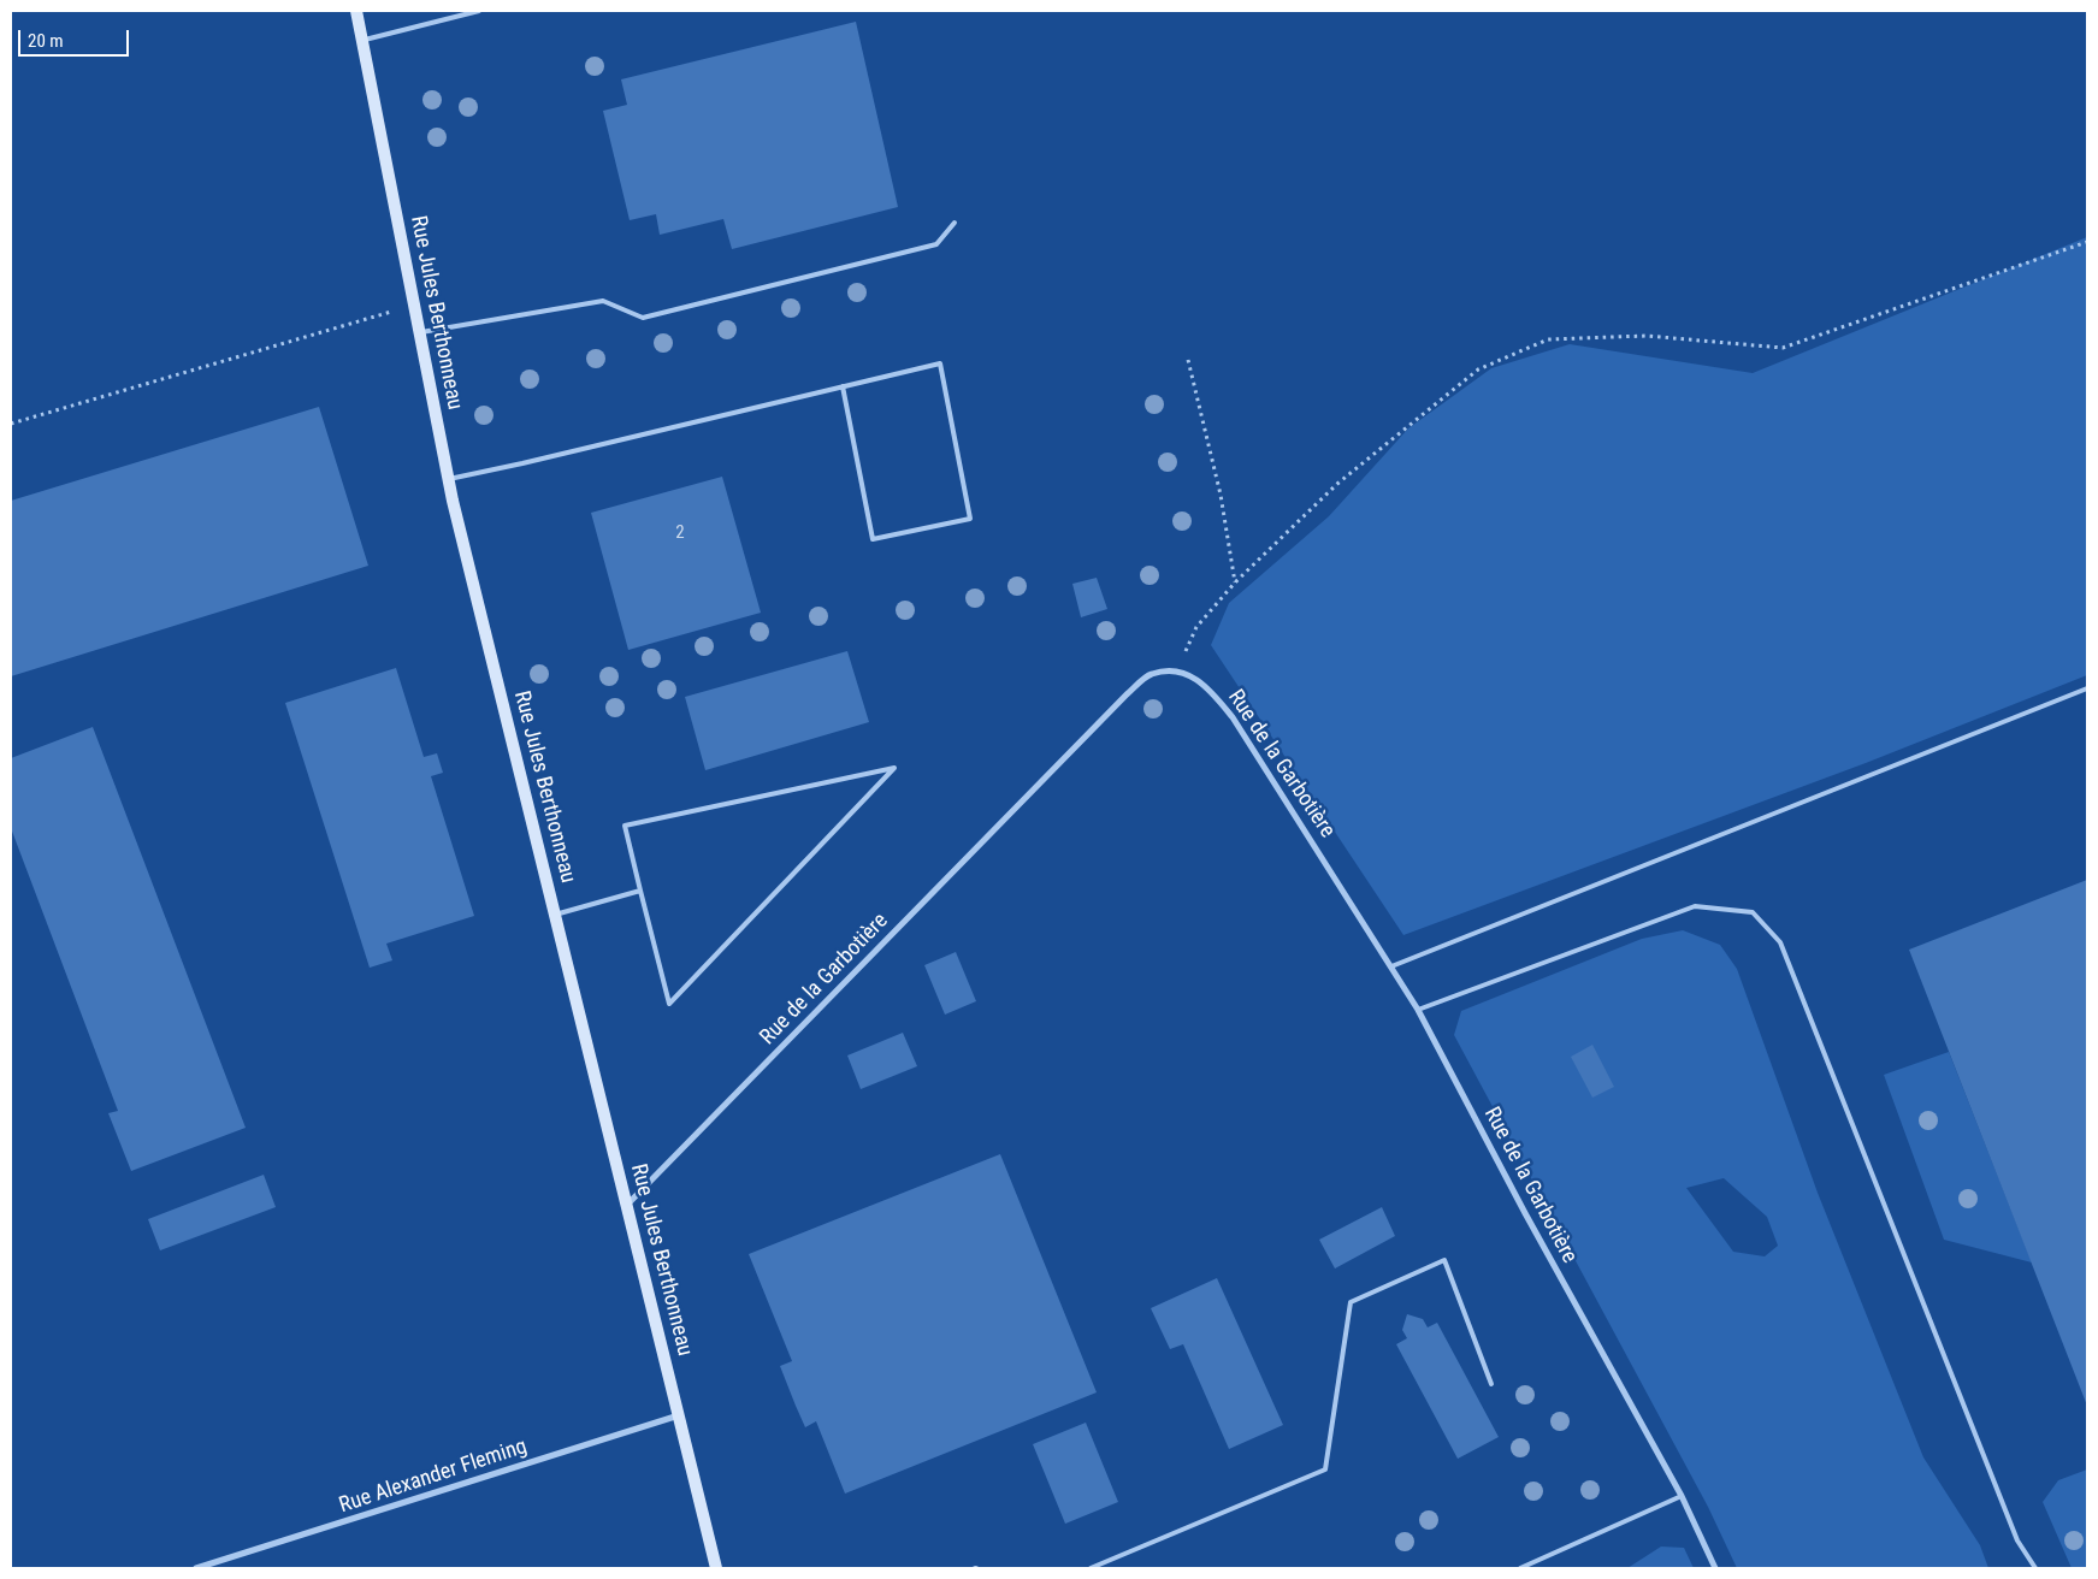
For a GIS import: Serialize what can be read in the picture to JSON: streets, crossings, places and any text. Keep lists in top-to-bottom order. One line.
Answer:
{"streets":{"main road":["Rue Jules Berthonneau"],"street":["Rue de la Garbotière","Rue Alexander Fleming"]},"crossings":[["Rue Jules Berthonneau","Rue de la Garbotière"],["Rue Jules Berthonneau","Rue Alexander Fleming"]],"house_numbers":["2"],"scale_bar":"20 m"}
